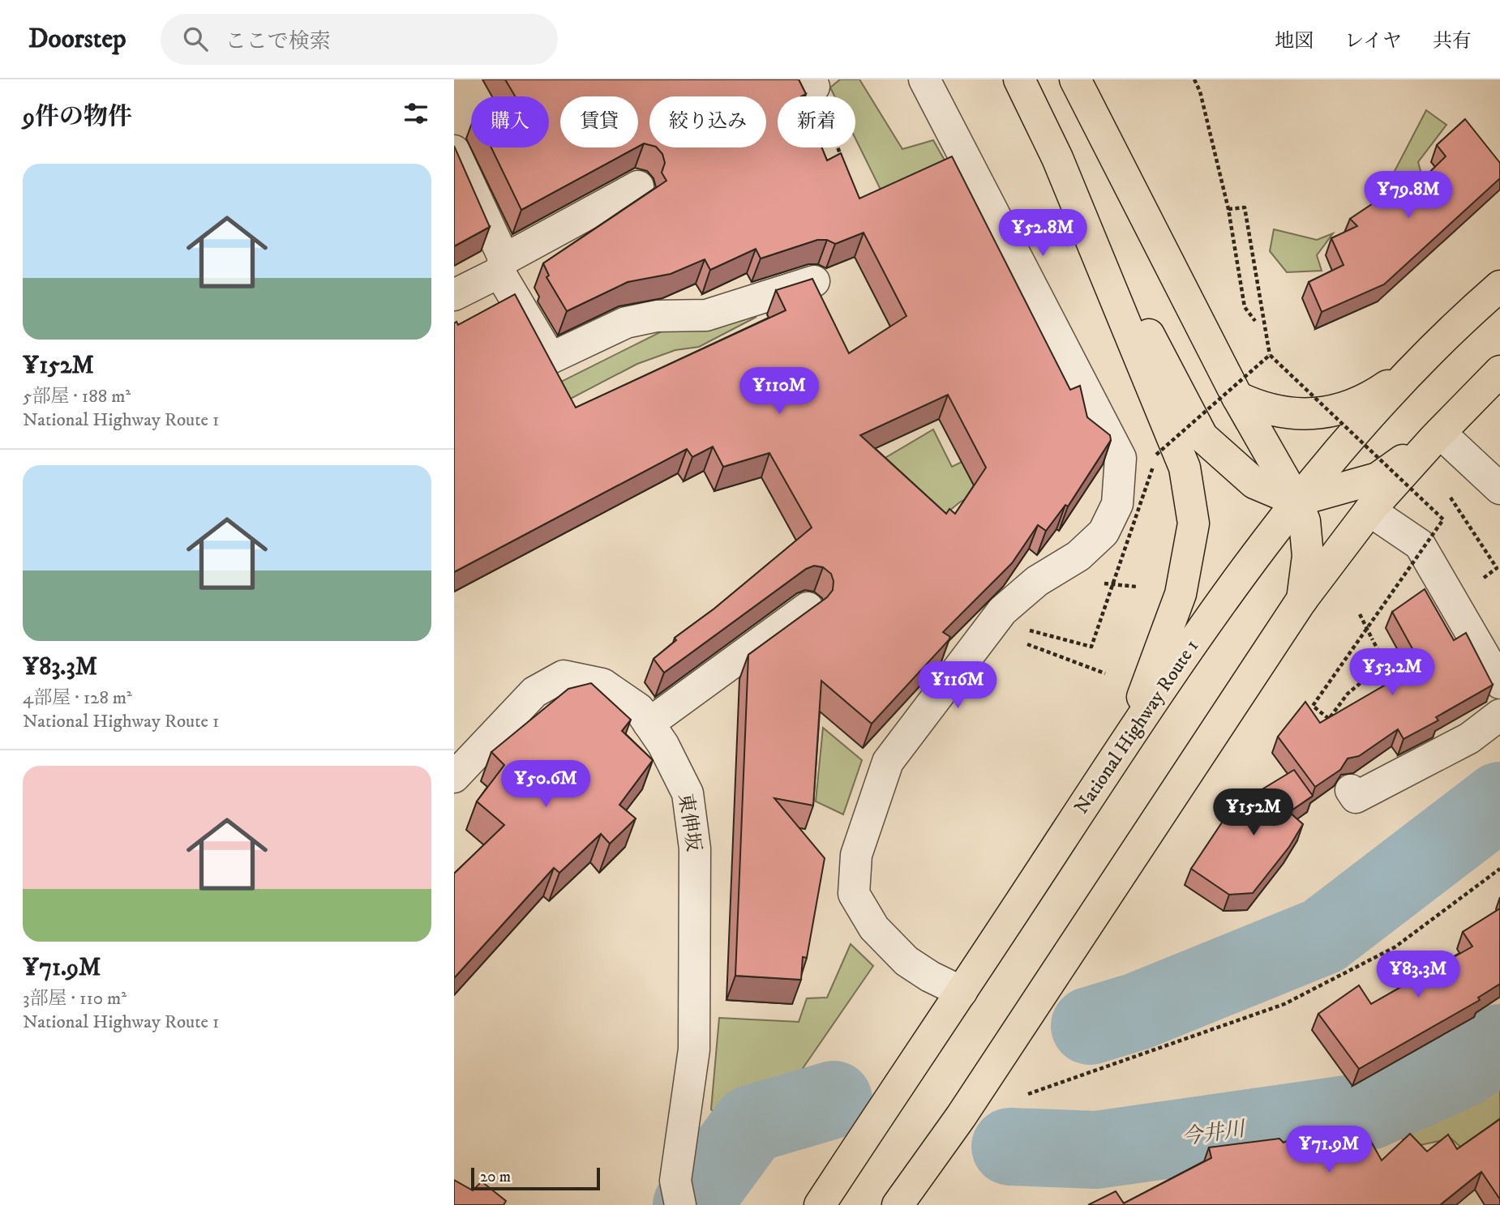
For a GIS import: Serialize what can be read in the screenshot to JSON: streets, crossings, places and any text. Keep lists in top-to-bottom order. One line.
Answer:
{"streets":{"highway":["National Highway Route 1"],"street":["東伸坂"]},"water":["今井川"],"scale_bar":"20 m","page":{"header":"Doorstep","search":"ここで検索","nav":["地図","レイヤ","共有"],"heading":"9件の物件","chip":["購入","賃貸","絞り込み","新着"],"list":[{"name":"¥152M","note":"5部屋 · 188 m² · National Highway Route 1"},{"name":"¥83.3M","note":"4部屋 · 128 m² · National Highway Route 1"},{"name":"¥71.9M","note":"3部屋 · 110 m² · National Highway Route 1"}],"price":["¥79.8M","¥52.8M","¥110M","¥53.2M","¥116M","¥50.6M","¥152M","¥83.3M","¥71.9M"],"scale":"20 m"}}
